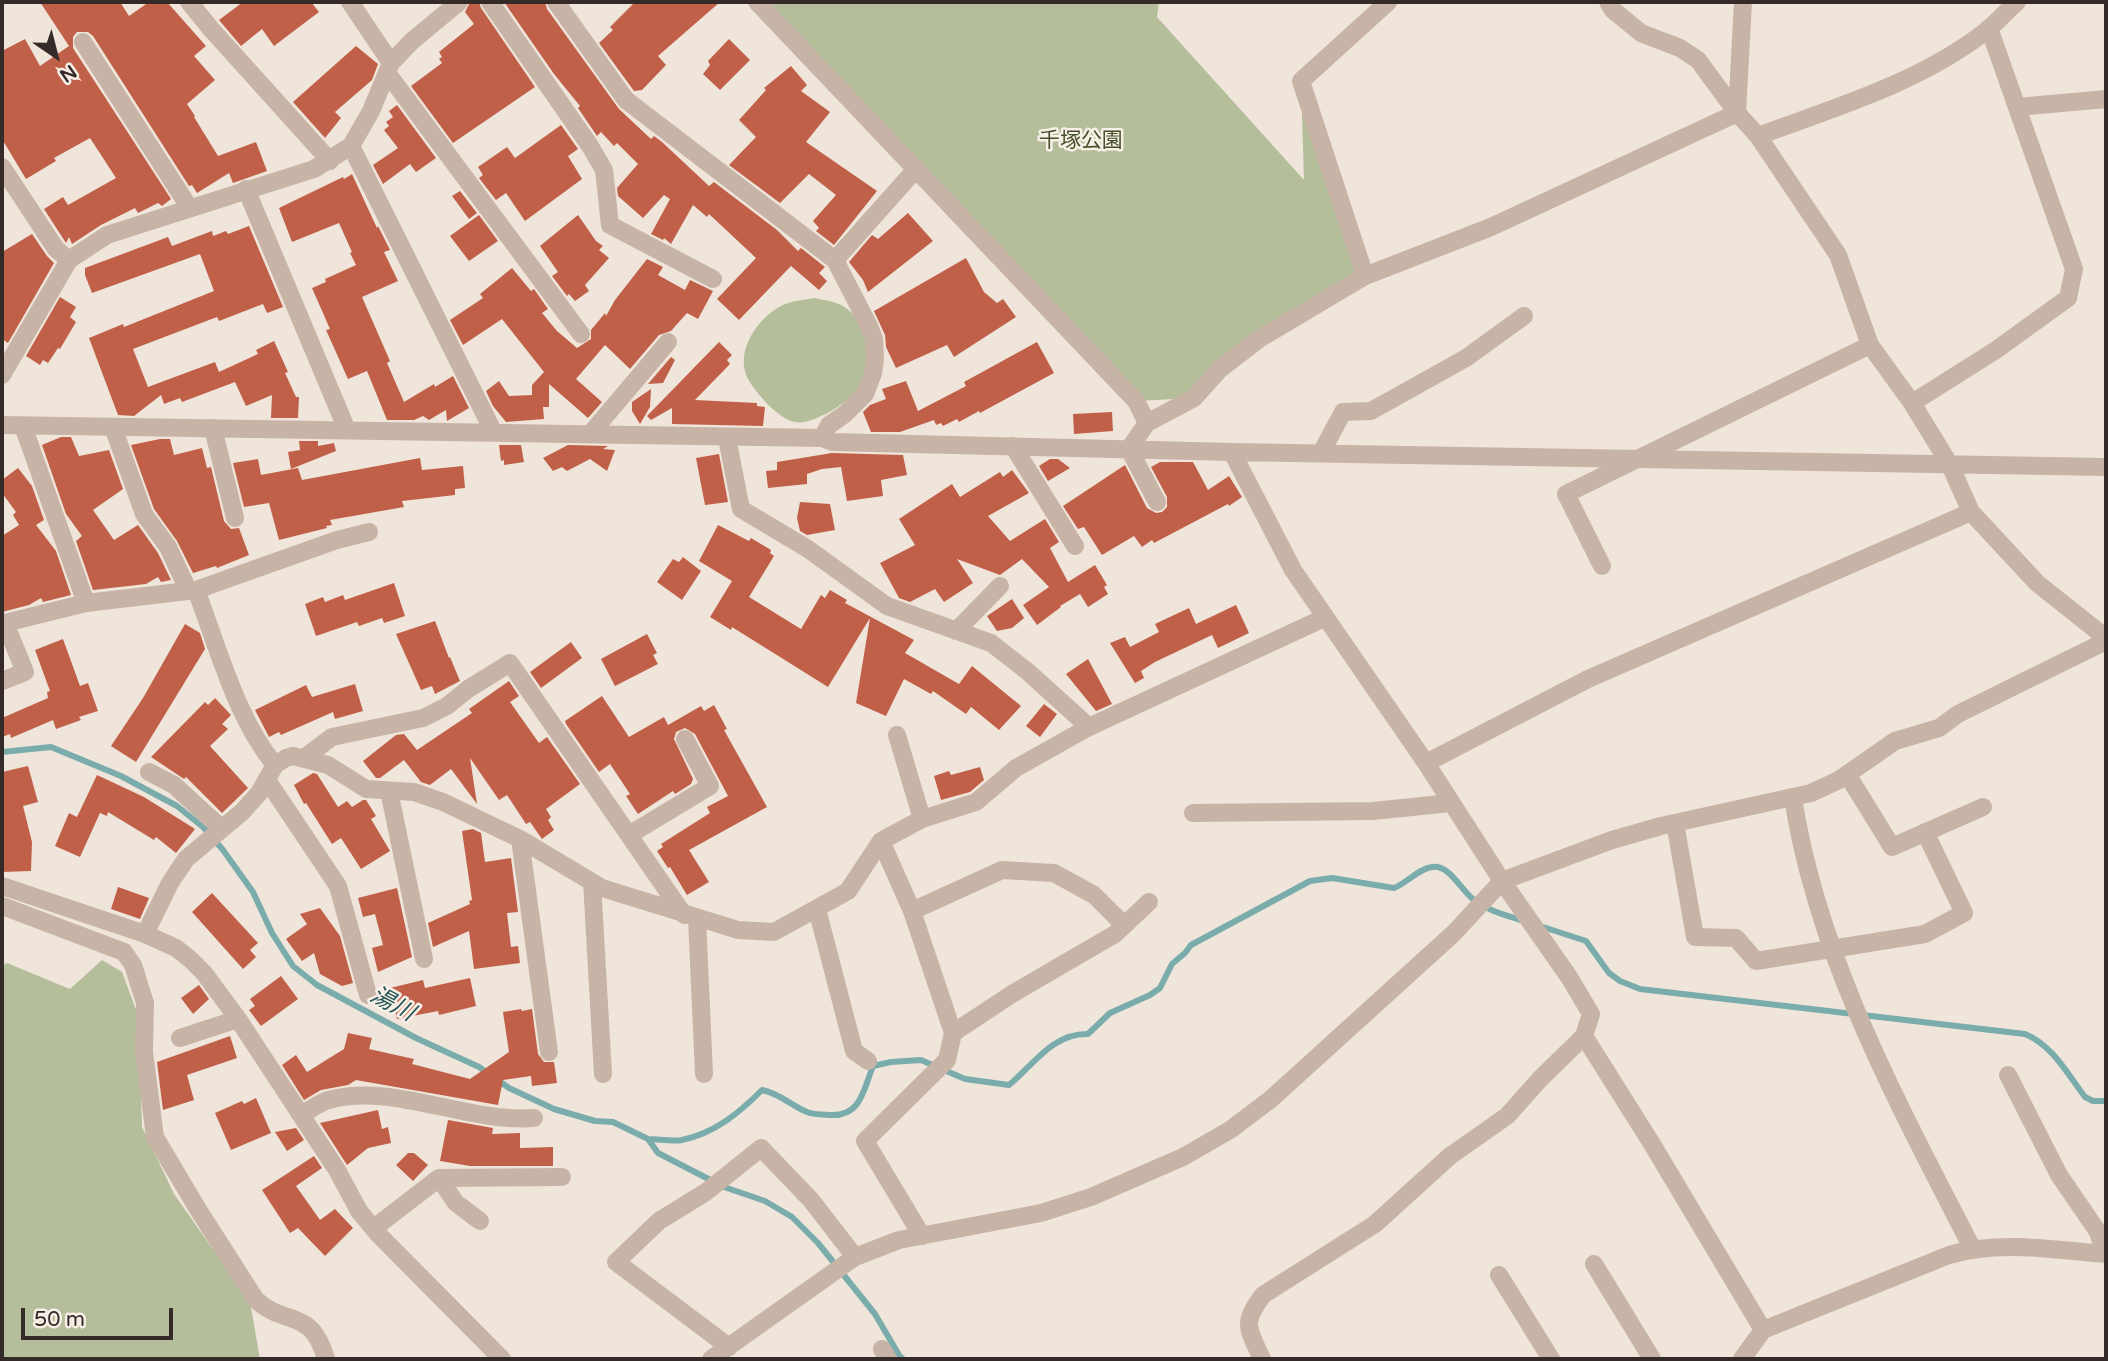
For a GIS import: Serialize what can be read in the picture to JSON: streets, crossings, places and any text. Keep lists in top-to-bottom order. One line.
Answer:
{"water":["湯川"],"parks":["千塚公園"],"scale_bar":"50 m","north":"bottom right"}
